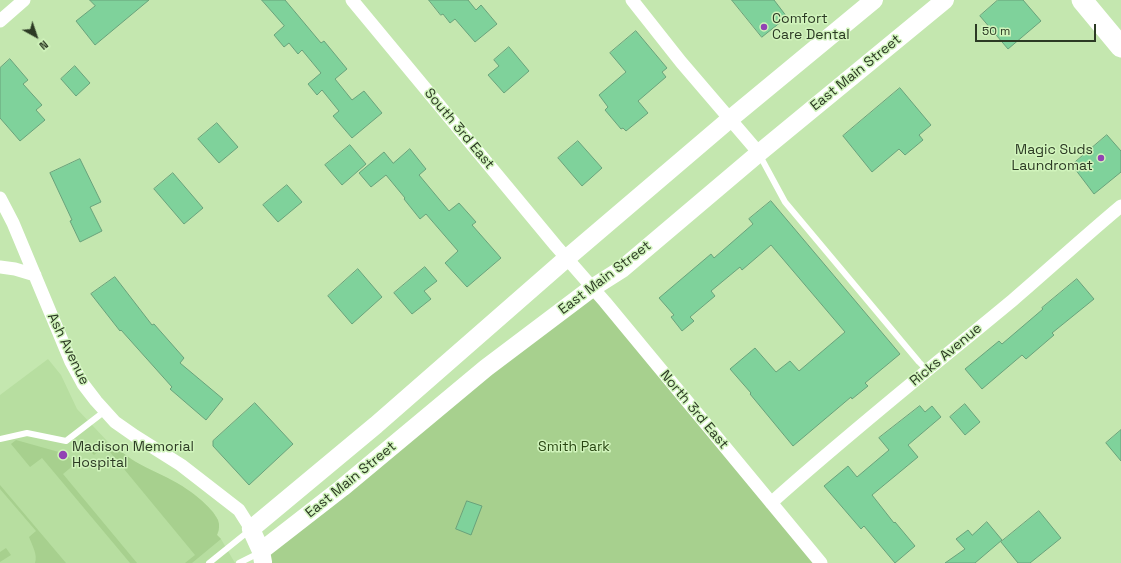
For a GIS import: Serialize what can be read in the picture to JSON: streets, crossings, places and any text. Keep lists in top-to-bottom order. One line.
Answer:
{"streets":{"street":["East Main Street","South 3rd East","Ash Avenue","Ricks Avenue","North 3rd East"]},"crossings":[["East Main Street","South 3rd East"],["East Main Street","Ash Avenue"],["East Main Street","North 3rd East"],["South 3rd East","North 3rd East"],["Ricks Avenue","North 3rd East"]],"parks":["Smith Park"],"places":["Comfort Care Dental","Magic Suds Laundromat","Madison Memorial Hospital"],"scale_bar":"50 m","north":"bottom right"}
